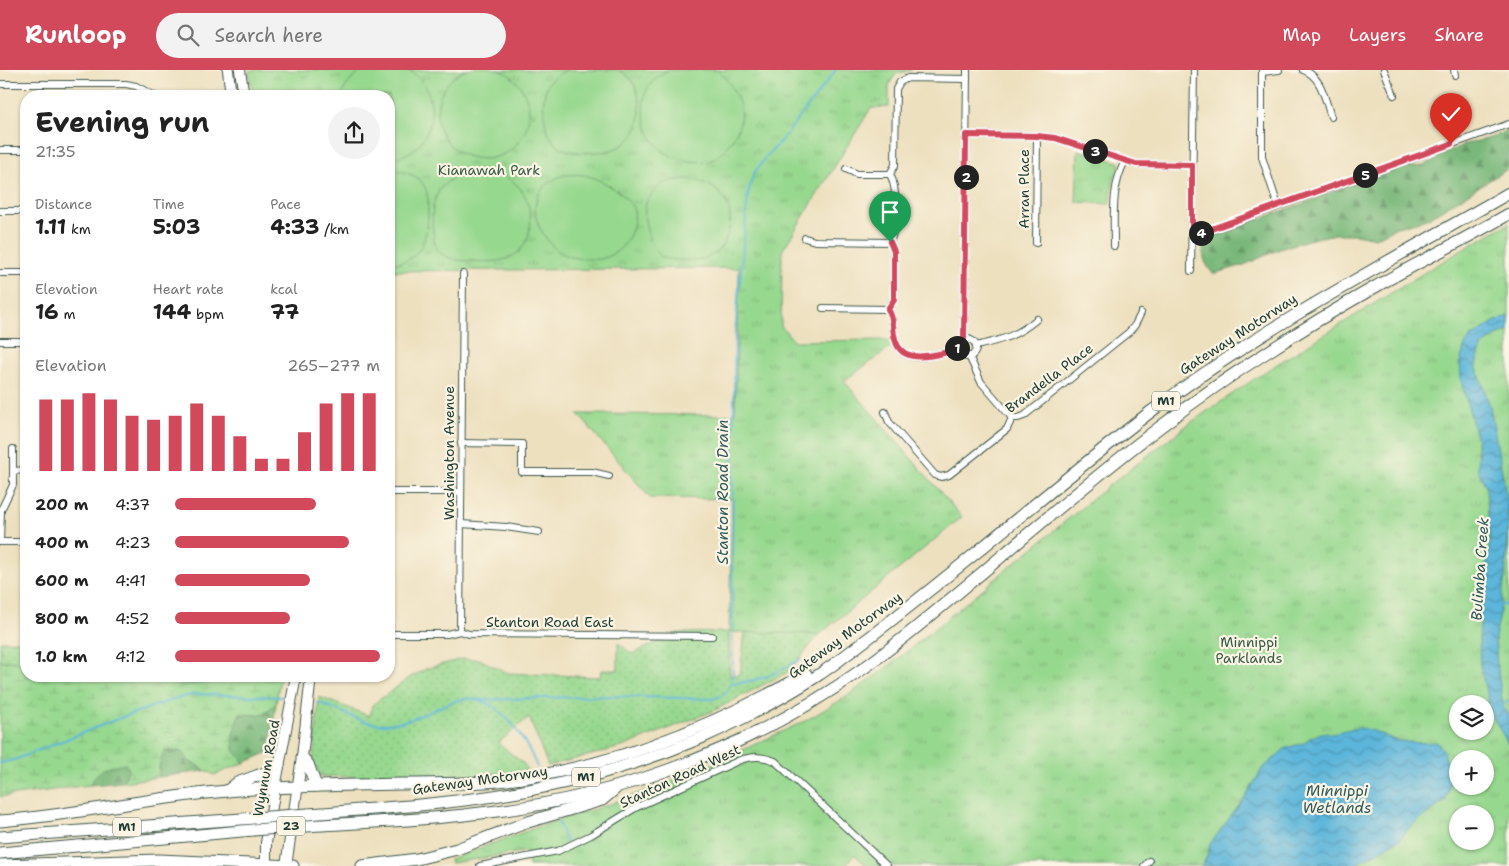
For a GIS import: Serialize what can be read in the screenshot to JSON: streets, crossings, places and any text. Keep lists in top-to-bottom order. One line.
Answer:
{"streets":{"highway":["Gateway Motorway","M1"],"main road":["Wynnum Road","23"],"street":["Arran Place","Brandella Place","Washington Avenue","Stanton Road East","Stanton Road West"]},"crossings":[["Washington Avenue","Stanton Road East"]],"water":["Stanton Road Drain","Bulimba Creek","Minnippi Wetlands"],"parks":["Kianawah Park","Minnippi Parklands"],"page":{"header":"Runloop","search":"Search here","nav":["Map","Layers","Share"],"heading":["Evening run","21:35"],"pins":["3","5","2","4","1"],"stats":[["Distance","1.11 km"],["Time","5:03"],["Pace","4:33 /km"],["Elevation","16 m"],["Heart rate","144 bpm"],["kcal","77"]],"chart":["Elevation","265–277 m"],"list":[{"name":"200 m","note":"4:37"},{"name":"400 m","note":"4:23"},{"name":"600 m","note":"4:41"},{"name":"800 m","note":"4:52"},{"name":"1.0 km","note":"4:12"}],"map_buttons":["+","−"]}}
